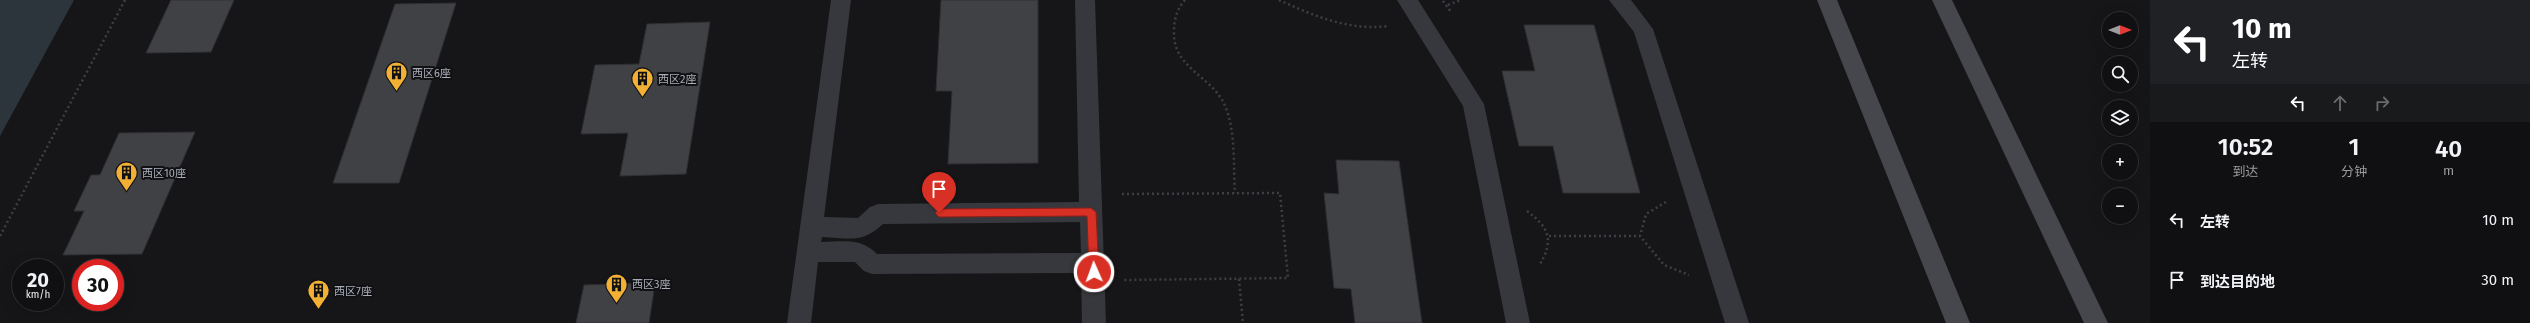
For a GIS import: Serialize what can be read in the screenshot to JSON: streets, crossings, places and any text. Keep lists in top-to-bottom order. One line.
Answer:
{"places":{"building":["西区6座","西区2座","西区10座","西区3座","西区7座"]},"north":"right","page":{"turn":["10 m","左转"],"map_buttons":["+","−"],"eta":["10:52","到达","1","分钟","40","m"],"list":[{"name":"左转","value":"10 m"},{"name":"到达目的地","value":"30 m"}],"speed":"20 km/h","limit":"30"}}
